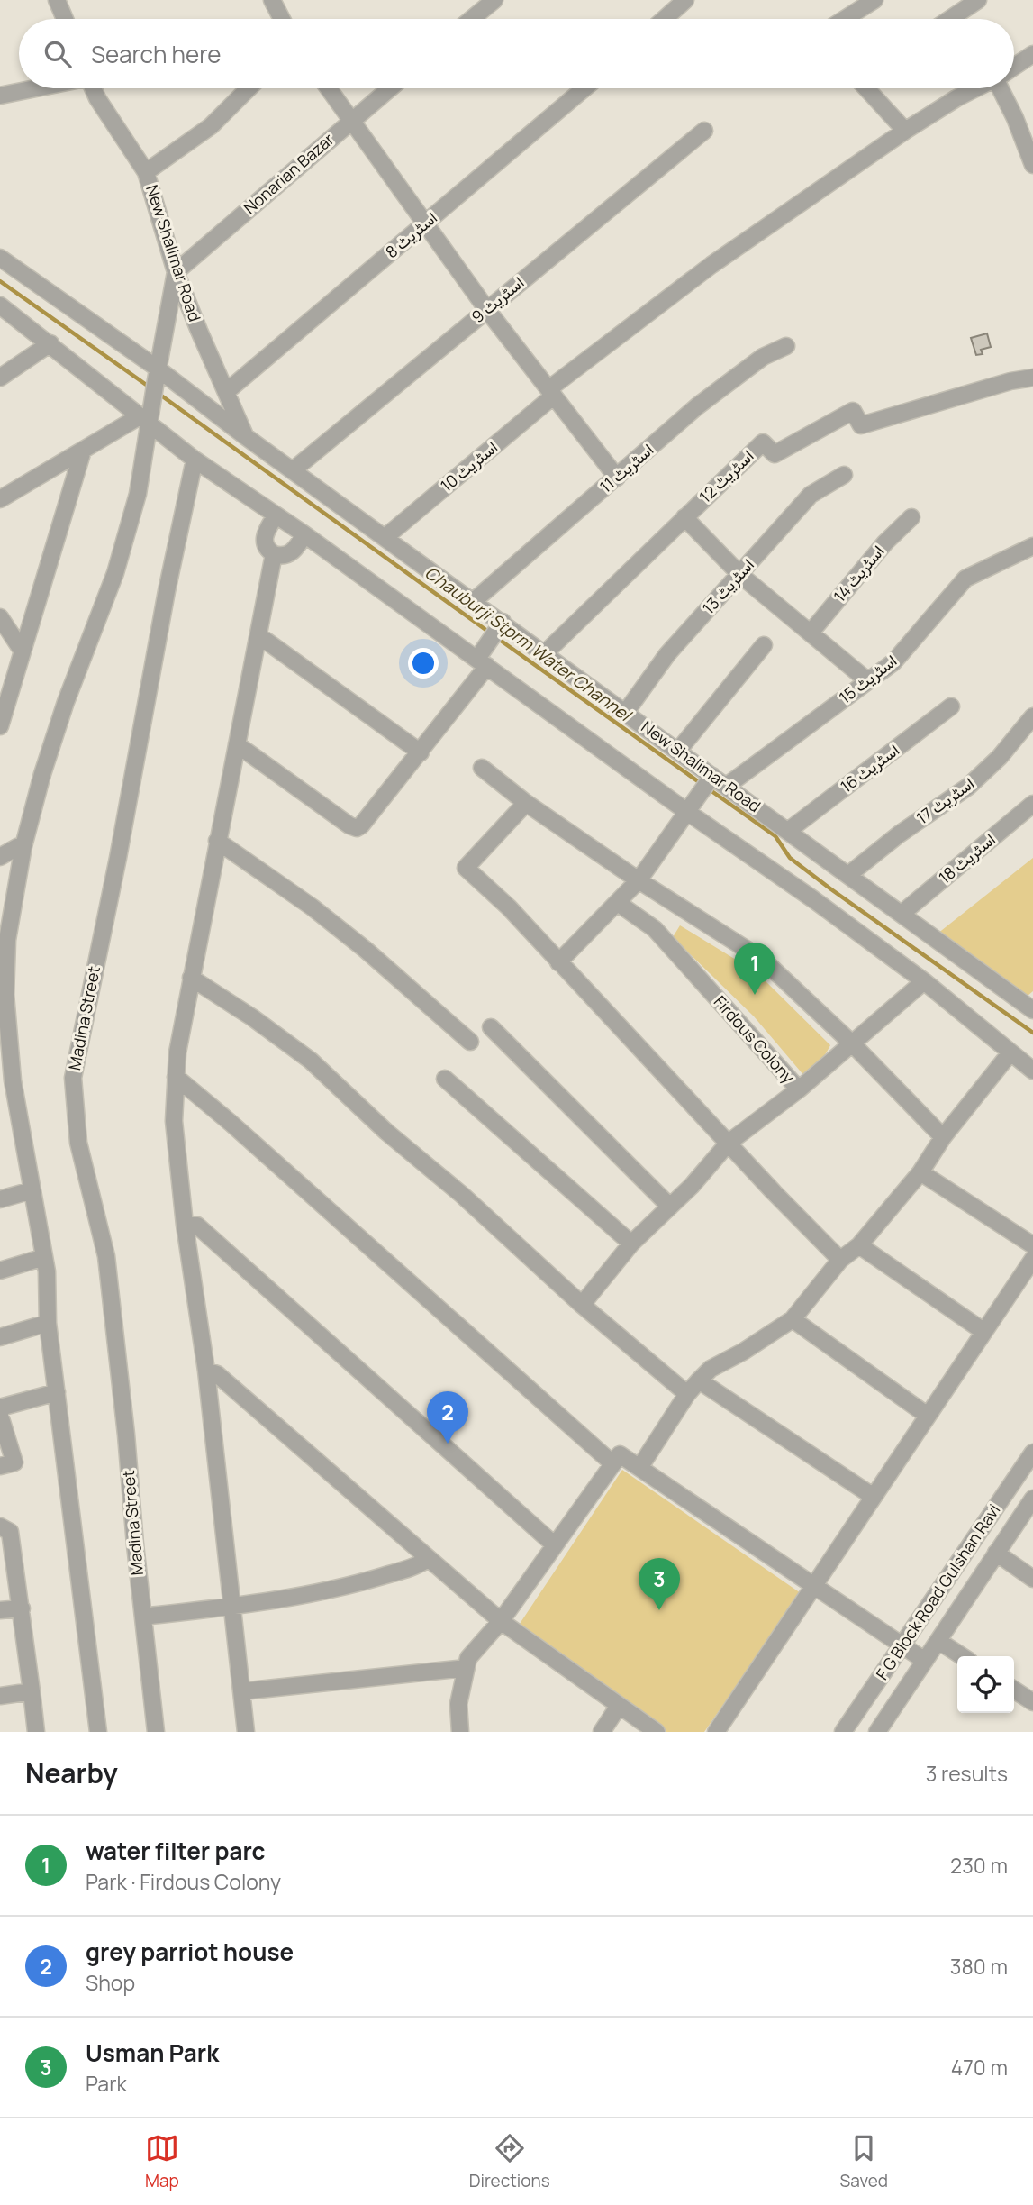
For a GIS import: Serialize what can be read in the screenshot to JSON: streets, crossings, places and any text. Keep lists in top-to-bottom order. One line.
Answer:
{"streets":{"street":["Nonarian Bazar","اسٹریٹ 8","New Shalimar Road","اسٹریٹ 9","اسٹریٹ 10","اسٹریٹ 11","اسٹریٹ 12","اسٹریٹ 14","اسٹریٹ 13","اسٹریٹ 15","اسٹریٹ 16","اسٹریٹ 17","اسٹریٹ 18","Madina Street","Firdous Colony","F G Block Road Gulshan Ravi"]},"crossings":[["Nonarian Bazar","New Shalimar Road"],["اسٹریٹ 8","New Shalimar Road"],["New Shalimar Road","اسٹریٹ 9"],["New Shalimar Road","اسٹریٹ 10"],["New Shalimar Road","اسٹریٹ 11"],["New Shalimar Road","اسٹریٹ 12"],["New Shalimar Road","اسٹریٹ 13"],["New Shalimar Road","اسٹریٹ 15"],["New Shalimar Road","اسٹریٹ 16"],["New Shalimar Road","اسٹریٹ 17"],["New Shalimar Road","اسٹریٹ 18"]],"water":["Chauburji Stprm Water Channel"],"page":{"search":"Search here","pins":["1","2","3"],"heading":["Nearby","3 results"],"list":[{"mark":"1","name":"water filter parc","note":"Park · Firdous Colony","value":"230 m"},{"mark":"2","name":"grey parriot house","note":"Shop","value":"380 m"},{"mark":"3","name":"Usman Park","note":"Park","value":"470 m"}],"nav":["Map","Directions","Saved"]}}
